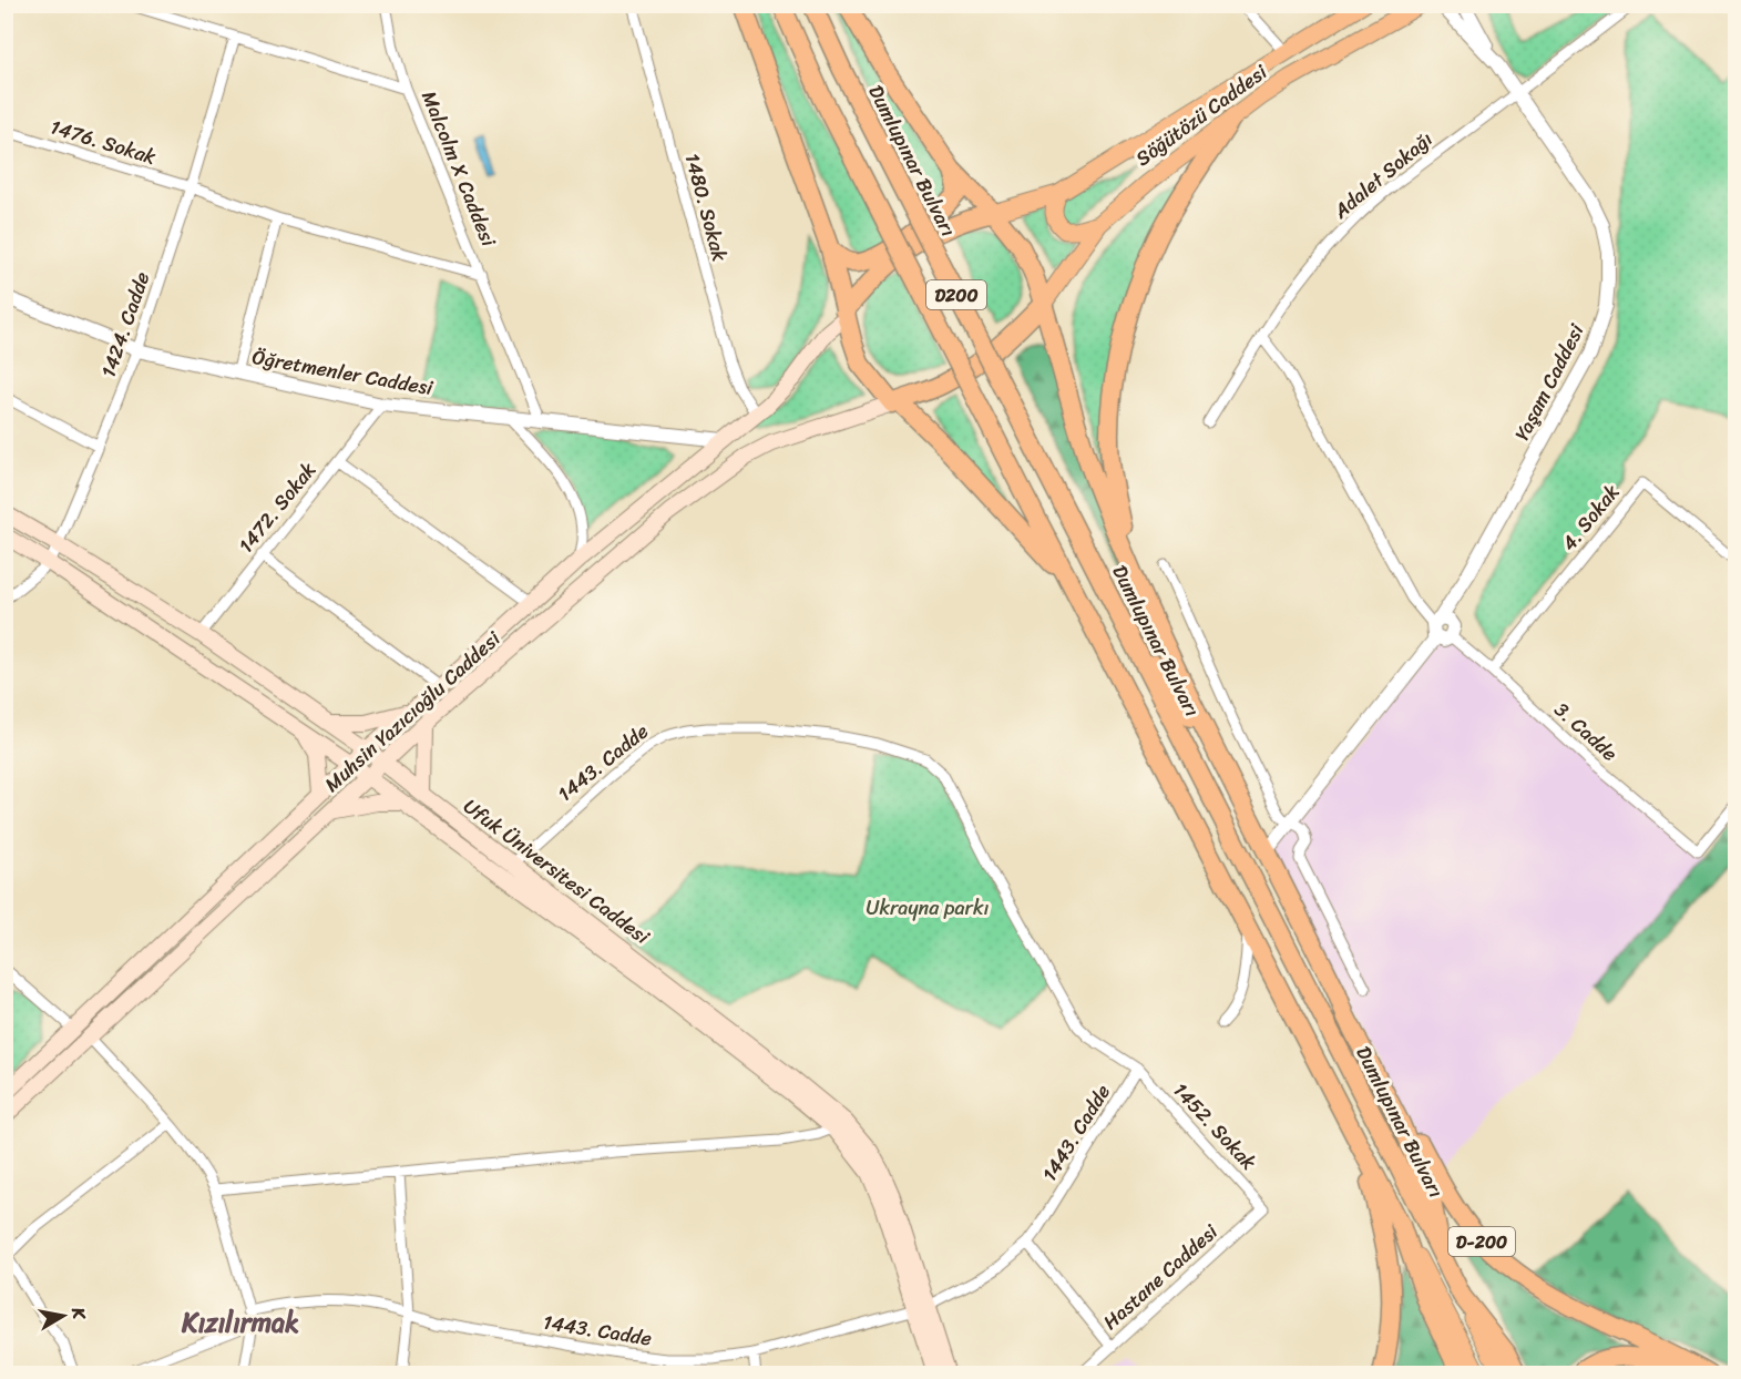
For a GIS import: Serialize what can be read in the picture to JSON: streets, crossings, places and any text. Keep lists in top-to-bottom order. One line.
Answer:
{"streets":{"highway":["Dumlupınar Bulvarı","D200","D-200"],"main road":["Söğütözü Caddesi","Muhsin Yazıcıoğlu Caddesi","Ufuk Üniversitesi Caddesi"],"street":["1476. Sokak","Malcolm X Caddesi","Adalet Sokağı","1480. Sokak","1424. Cadde","Öğretmenler Caddesi","Yaşam Caddesi","1472. Sokak","4. Sokak","3. Cadde","1443. Cadde","1452. Sokak","Hastane Caddesi"]},"crossings":[["Söğütözü Caddesi","Dumlupınar Bulvarı"],["Söğütözü Caddesi","Muhsin Yazıcıoğlu Caddesi"],["1476. Sokak","Malcolm X Caddesi"],["1476. Sokak","1424. Cadde"],["Dumlupınar Bulvarı","Muhsin Yazıcıoğlu Caddesi"],["Malcolm X Caddesi","1424. Cadde"],["Malcolm X Caddesi","Öğretmenler Caddesi"],["Adalet Sokağı","Yaşam Caddesi"],["Adalet Sokağı","3. Cadde"],["1480. Sokak","Muhsin Yazıcıoğlu Caddesi"],["1424. Cadde","Öğretmenler Caddesi"],["1424. Cadde","Ufuk Üniversitesi Caddesi"],["Öğretmenler Caddesi","1472. Sokak"],["Öğretmenler Caddesi","Muhsin Yazıcıoğlu Caddesi"],["Yaşam Caddesi","3. Cadde"],["1472. Sokak","Ufuk Üniversitesi Caddesi"],["4. Sokak","3. Cadde"],["Muhsin Yazıcıoğlu Caddesi","Ufuk Üniversitesi Caddesi"],["1443. Cadde","Ufuk Üniversitesi Caddesi"],["1443. Cadde","1452. Sokak"],["1452. Sokak","Hastane Caddesi"]],"districts":["Kızılırmak"],"parks":["Ukrayna parkı"],"north":"right"}
